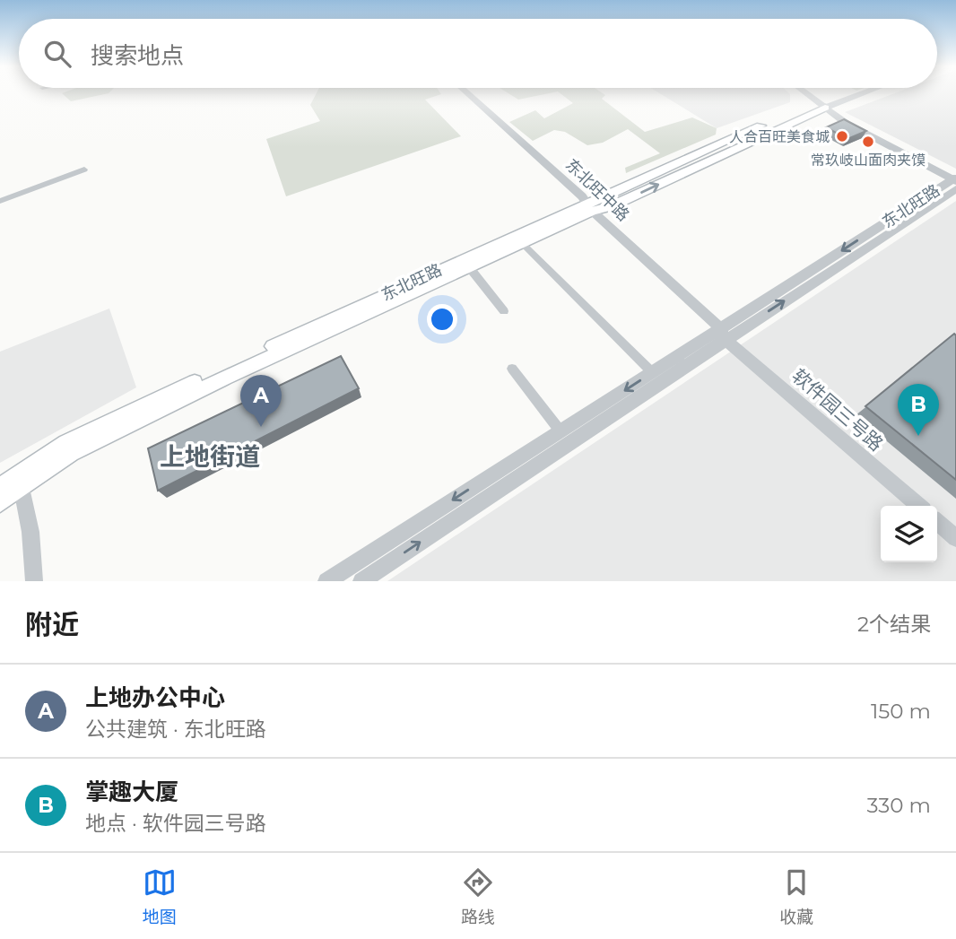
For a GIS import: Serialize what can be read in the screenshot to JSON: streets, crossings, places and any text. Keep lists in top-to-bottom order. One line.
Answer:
{"streets":{"main road":["东北旺路"],"street":["东北旺中路","软件园三号路"]},"crossings":[["东北旺中路","东北旺路"],["东北旺中路","软件园三号路"],["东北旺路","软件园三号路"]],"districts":["上地街道"],"places":["人合百旺美食城","常玖岐山面肉夹馍"],"page":{"search":"搜索地点","pins":["A","B"],"heading":["附近","2个结果"],"list":[{"mark":"A","name":"上地办公中心","note":"公共建筑 · 东北旺路","value":"150 m"},{"mark":"B","name":"掌趣大厦","note":"地点 · 软件园三号路","value":"330 m"}],"nav":["地图","路线","收藏"]}}
